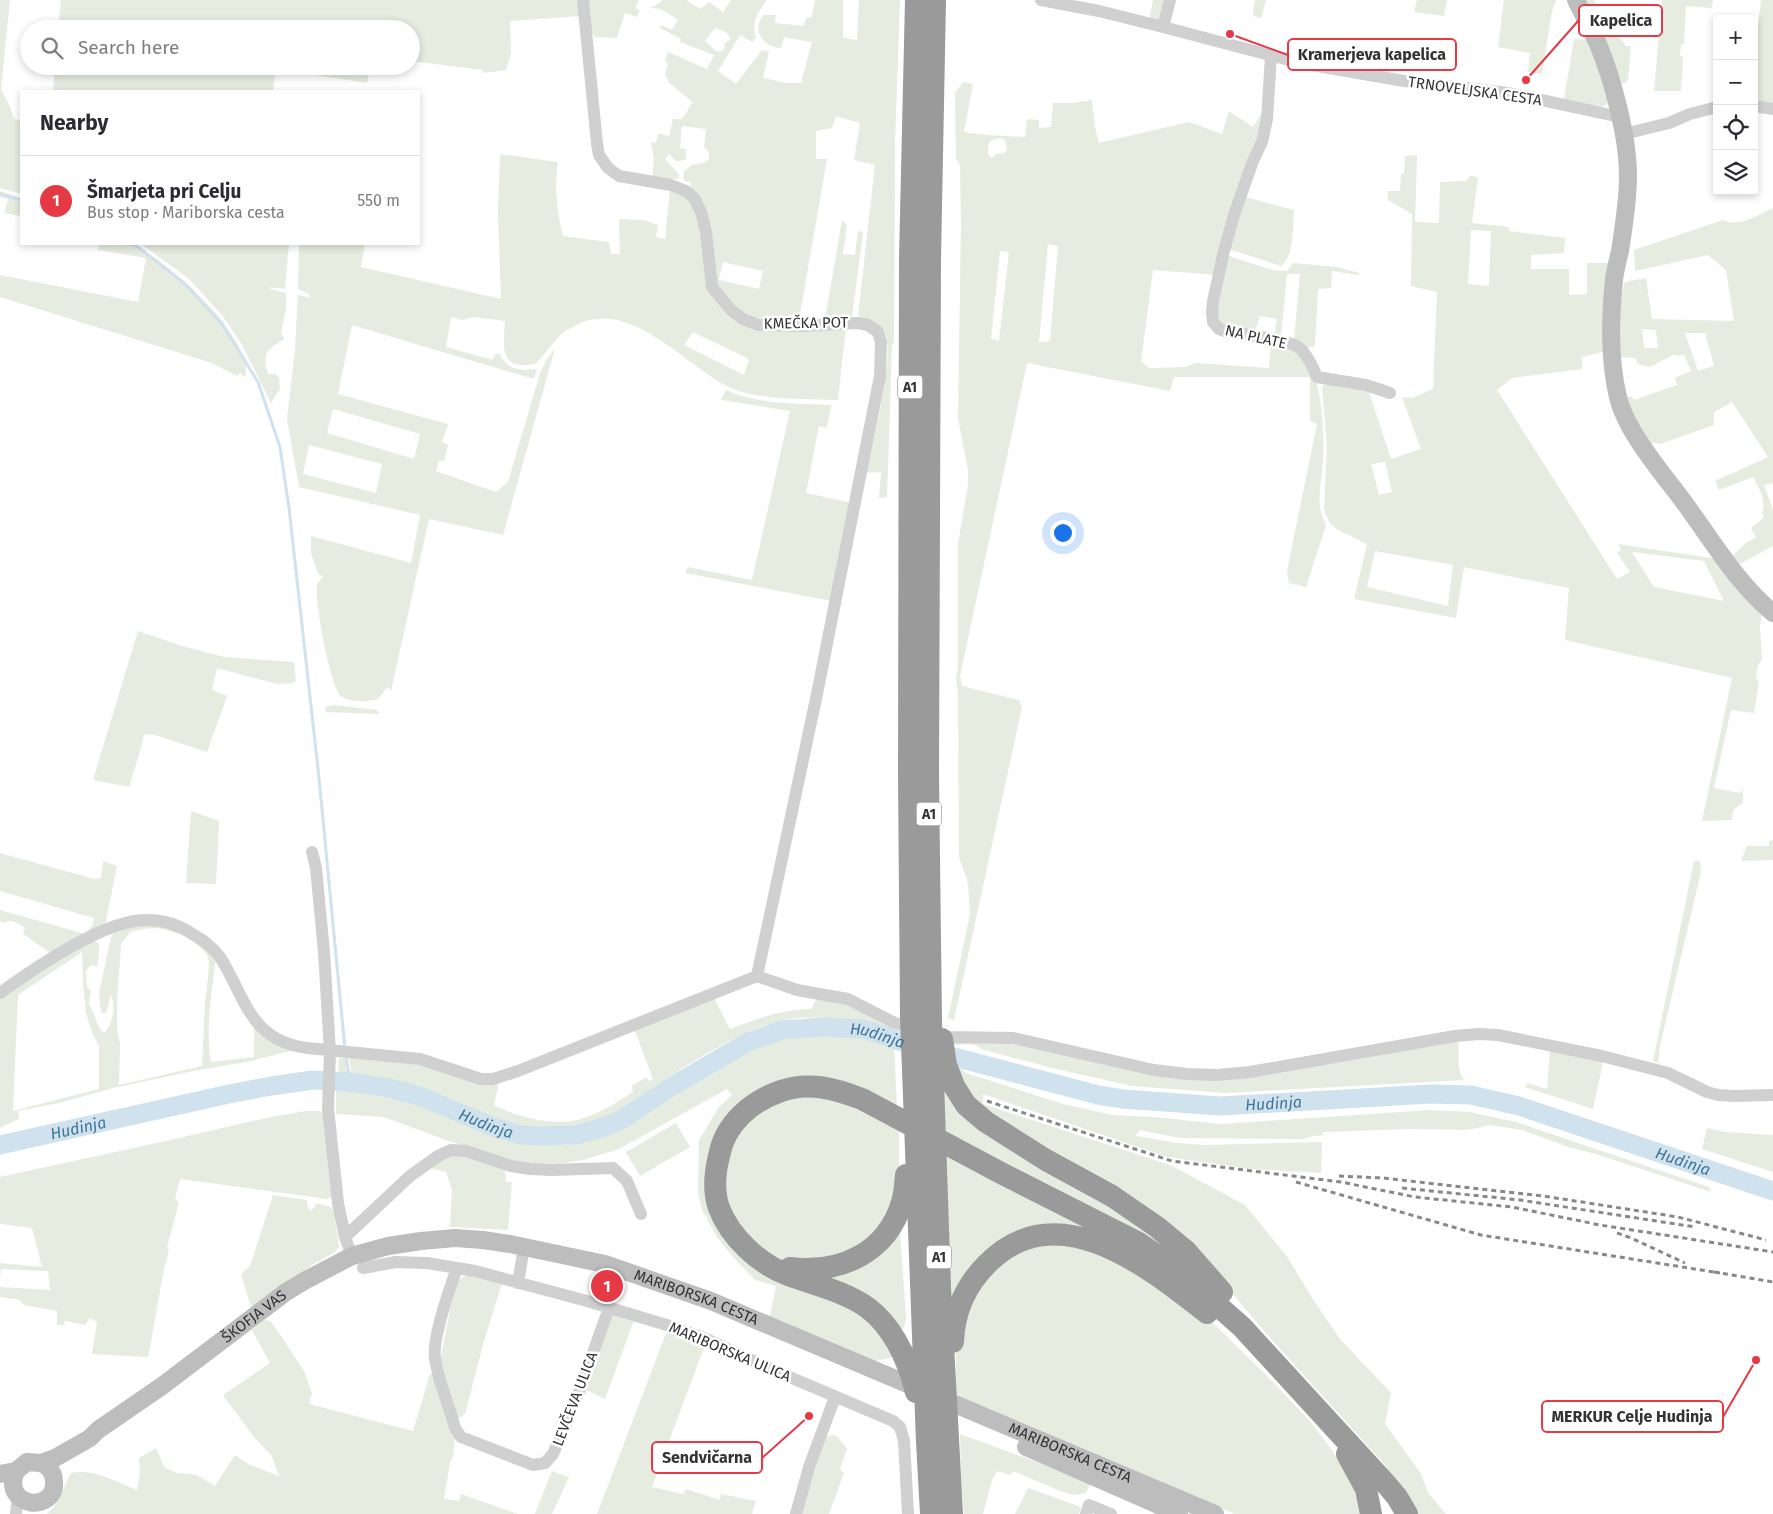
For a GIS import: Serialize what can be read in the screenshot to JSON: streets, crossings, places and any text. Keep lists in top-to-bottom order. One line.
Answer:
{"streets":{"highway":["A1"],"main road":["MARIBORSKA CESTA","ŠKOFJA VAS"],"street":["TRNOVELJSKA CESTA","KMEČKA POT","NA PLATE","MARIBORSKA ULICA","LEVČEVA ULICA"]},"crossings":[["TRNOVELJSKA CESTA","NA PLATE"],["MARIBORSKA CESTA","ŠKOFJA VAS"],["ŠKOFJA VAS","MARIBORSKA ULICA"],["MARIBORSKA ULICA","LEVČEVA ULICA"]],"water":["Hudinja"],"places":["Kramerjeva kapelica","Kapelica","MERKUR Celje Hudinja","Sendvičarna"],"page":{"map_buttons":["+","−"],"search":"Search here","heading":"Nearby","list":[{"mark":"1","name":"Šmarjeta pri Celju","note":"Bus stop · Mariborska cesta","value":"550 m"}],"pins":"1"}}
